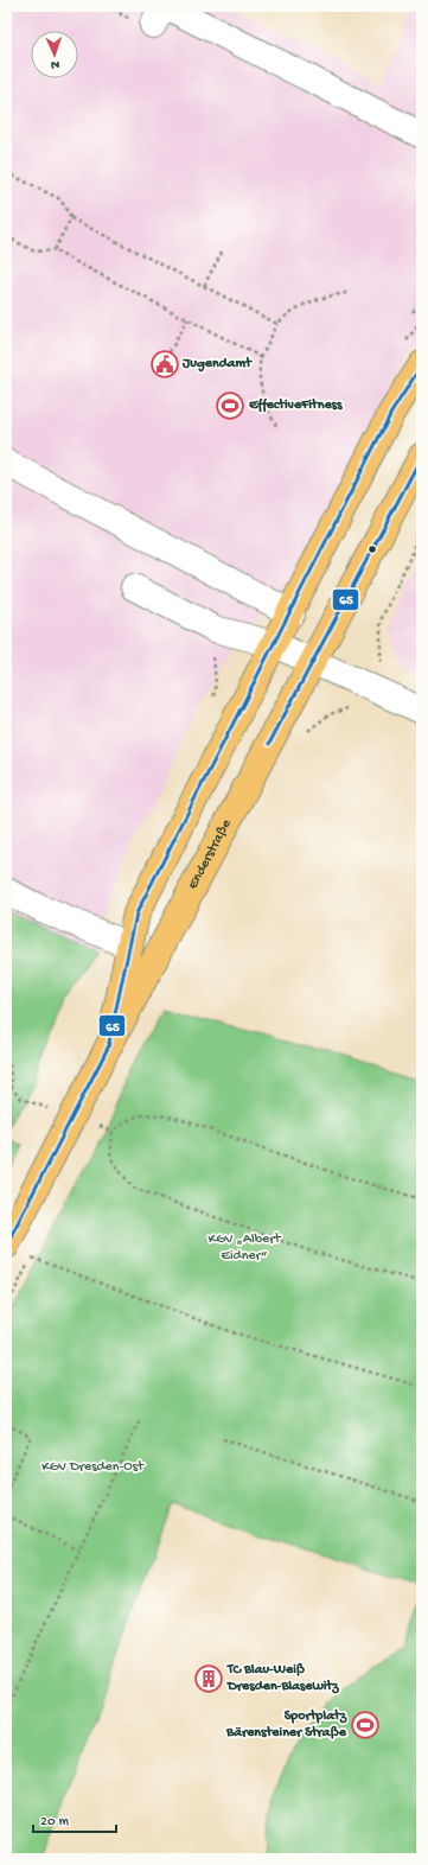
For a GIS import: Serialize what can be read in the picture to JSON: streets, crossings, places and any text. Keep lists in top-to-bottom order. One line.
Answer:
{"streets":{"main road":["Enderstraße"]},"parks":["KGV „Albert Eidner“","KGV Dresden-Ost"],"places":{"public building":["Jugendamt"],"sports":["EffectiveFitness","Sportplatz Bärensteiner Straße"],"building":["TC Blau-Weiß Dresden-Blasewitz"]},"lines":["transit line 65"],"scale_bar":"20 m","north":"bottom"}
